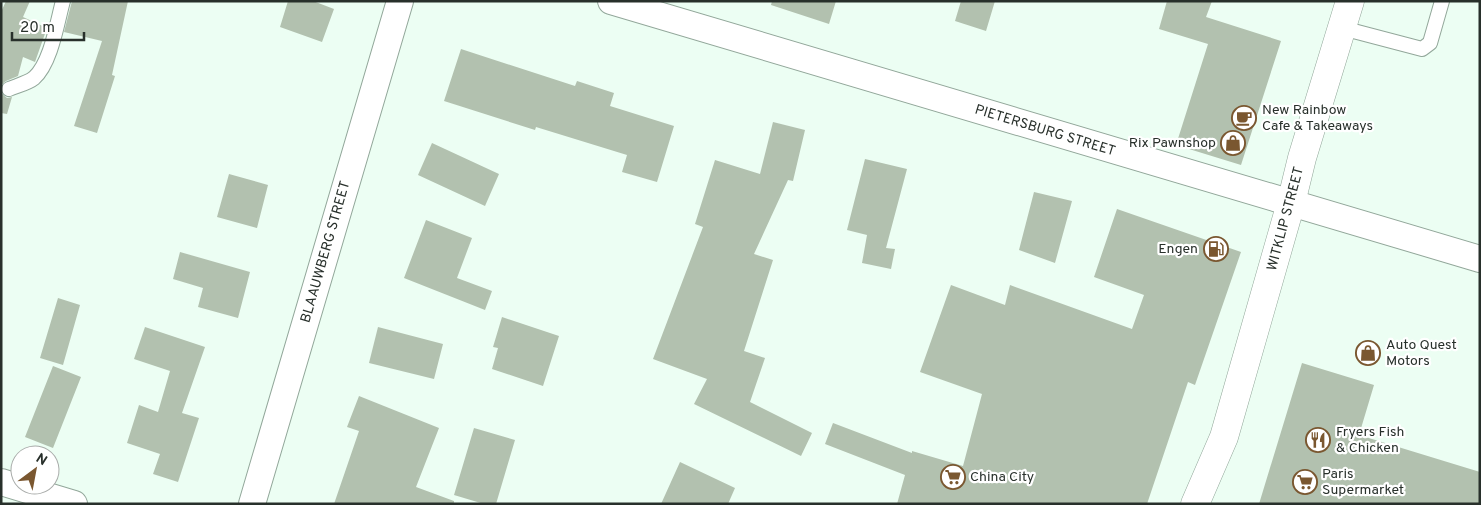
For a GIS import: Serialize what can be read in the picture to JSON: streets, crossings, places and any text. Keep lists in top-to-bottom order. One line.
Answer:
{"streets":{"main road":["WITKLIP STREET"],"street":["PIETERSBURG STREET","BLAAUWBERG STREET"]},"crossings":[["PIETERSBURG STREET","WITKLIP STREET"]],"places":{"cafe":["New Rainbow Cafe & Takeaways"],"shop":["Rix Pawnshop","Auto Quest Motors"],"fuel station":["Engen"],"restaurant":["Fryers Fish & Chicken"],"supermarket":["China City","Paris Supermarket"]},"scale_bar":"20 m","north":"top right"}
